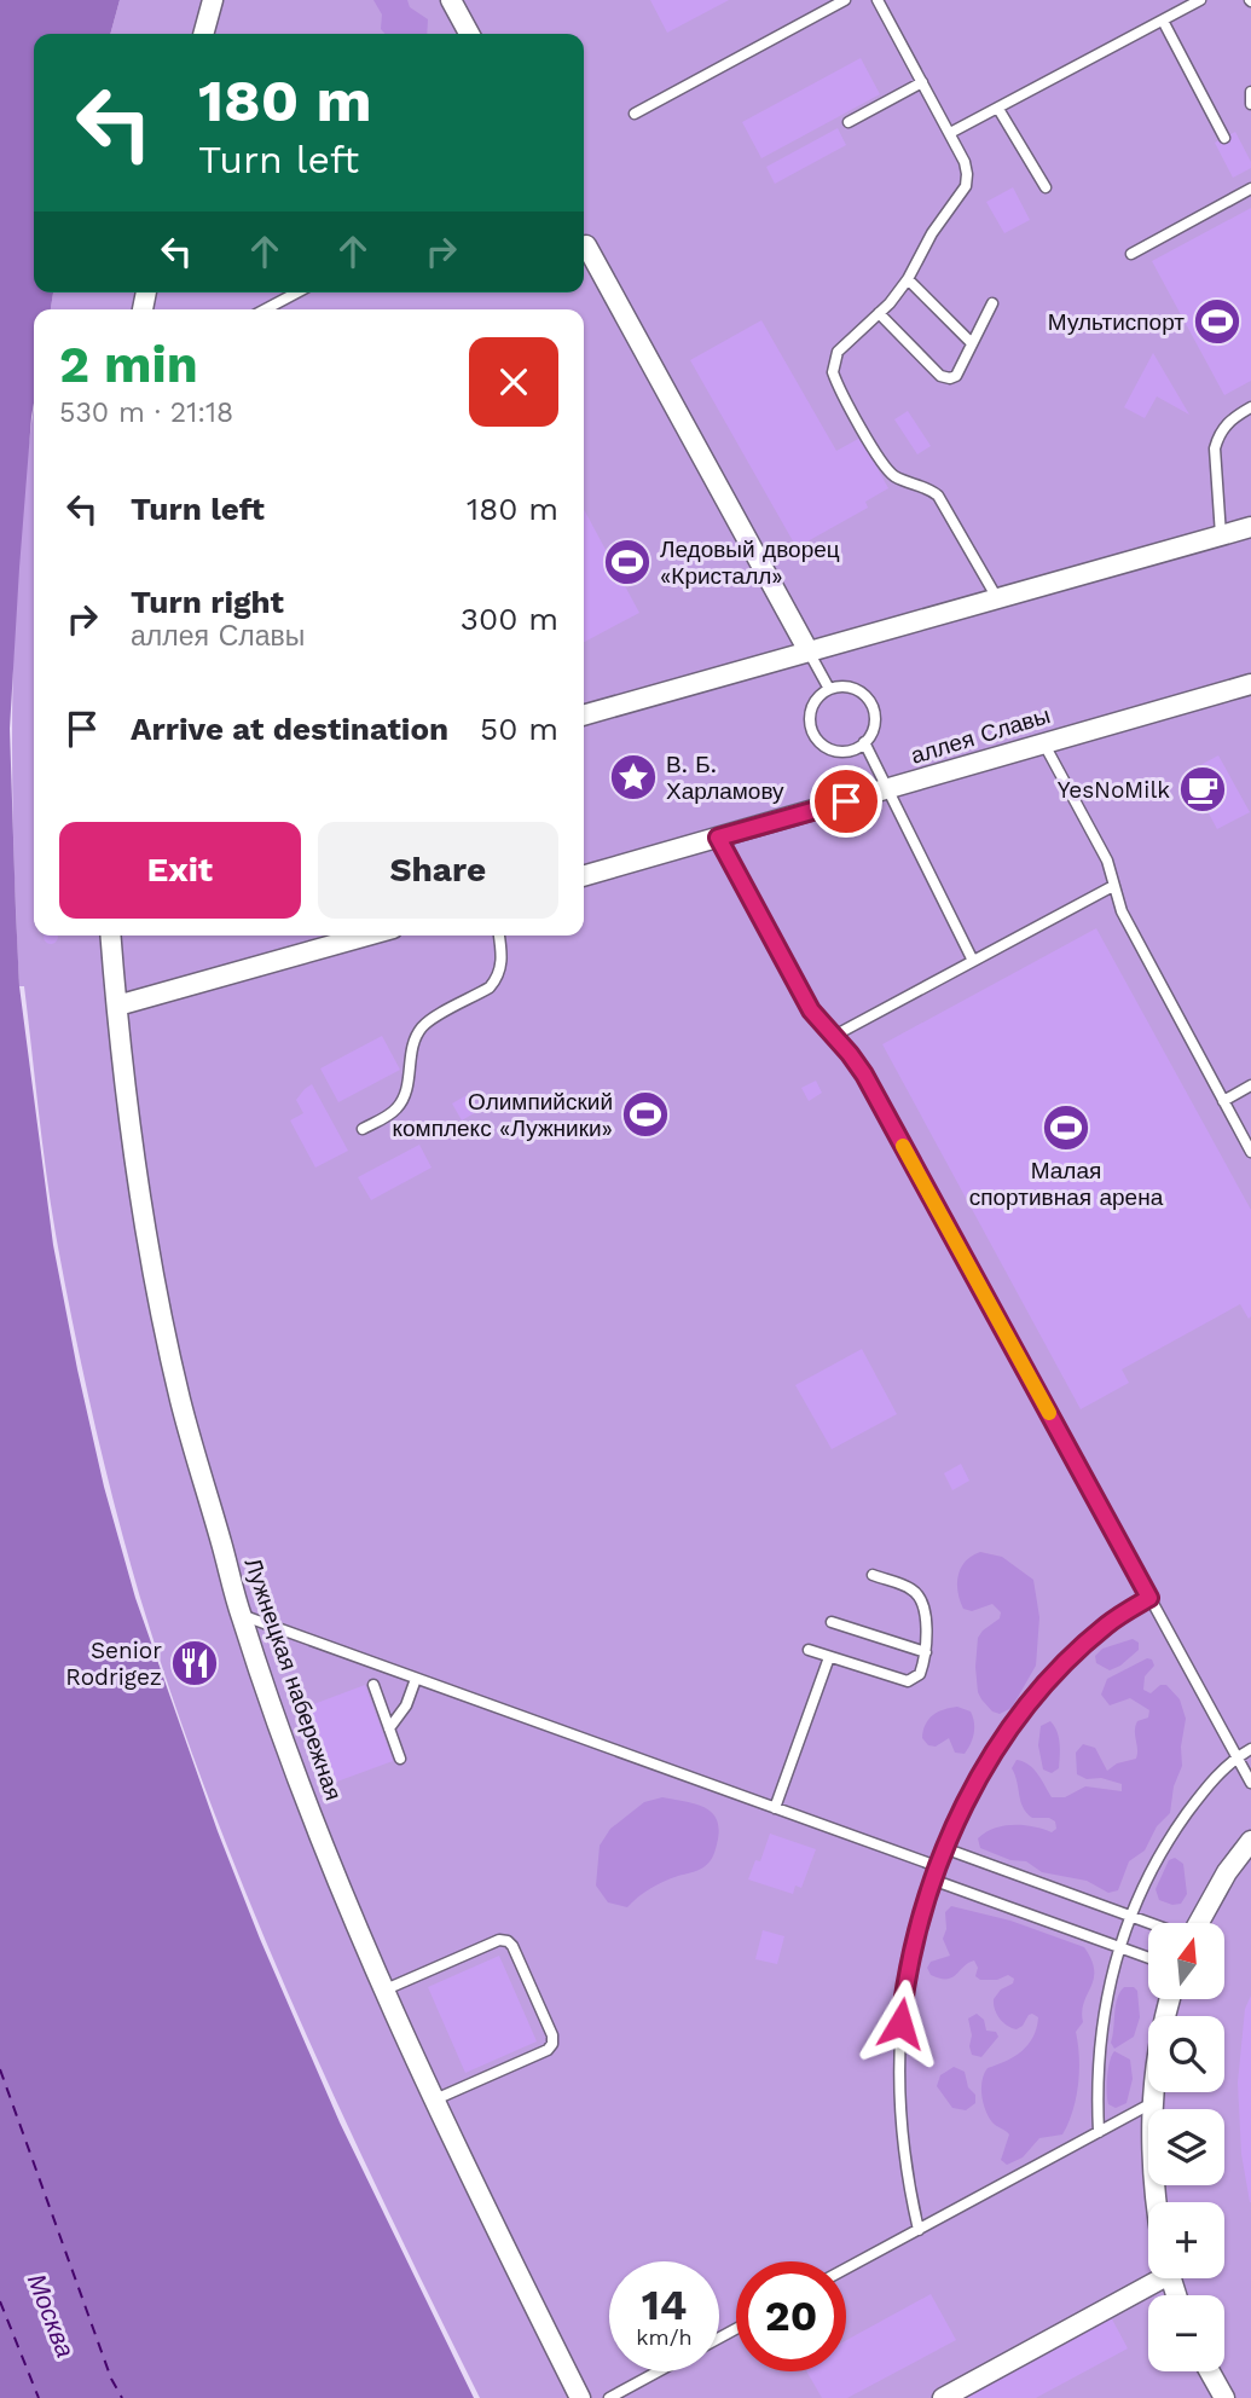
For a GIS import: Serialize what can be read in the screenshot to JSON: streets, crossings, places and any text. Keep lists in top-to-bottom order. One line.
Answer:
{"streets":{"street":["аллея Славы","Лужнецкая набережная"]},"water":["Москва"],"places":{"sports":["Мультиспорт","Ледовый дворец «Кристалл»","Олимпийский комплекс «Лужники»","Малая спортивная арена"],"place":["В. Б. Харламову"],"cafe":["YesNoMilk"],"restaurant":["Senior Rodrigez"]},"north":"top","page":{"turn":["180 m","Turn left"],"heading":["2 min","530 m · 21:18"],"list":[{"name":"Turn left","value":"180 m"},{"name":"Turn right","note":"аллея Славы","value":"300 m"},{"name":"Arrive at destination","value":"50 m"}],"buttons":["Exit","Share"],"map_buttons":["+","−"],"speed":"14 km/h","limit":"20"}}
